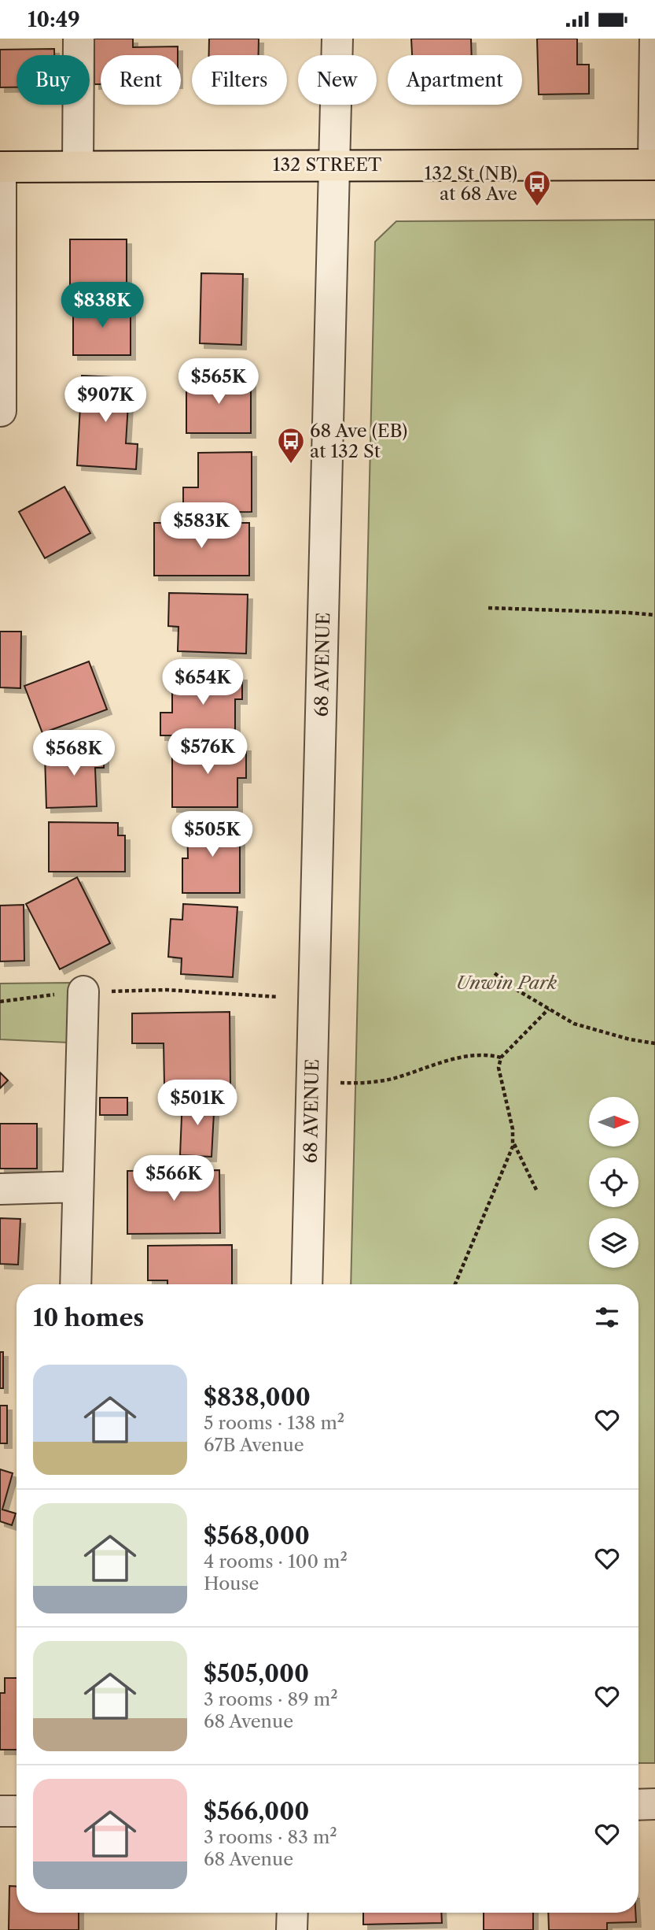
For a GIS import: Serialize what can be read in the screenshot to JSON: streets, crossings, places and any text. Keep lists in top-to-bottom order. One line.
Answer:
{"streets":{"main road":["132 STREET"],"street":["68 AVENUE"]},"crossings":[["132 STREET","68 AVENUE"]],"parks":["Unwin Park"],"places":{"bus stop":["132 St (NB) at 68 Ave","68 Ave (EB) at 132 St"]},"north":"right","page":{"status":"10:49","chip":["Buy","Rent","Filters","New","Apartment"],"price":["$838K","$565K","$907K","$583K","$654K","$576K","$568K","$505K","$501K","$566K"],"heading":"10 homes","list":[{"name":"$838,000","note":"5 rooms · 138 m² · 67B Avenue"},{"name":"$568,000","note":"4 rooms · 100 m² · House"},{"name":"$505,000","note":"3 rooms · 89 m² · 68 Avenue"},{"name":"$566,000","note":"3 rooms · 83 m² · 68 Avenue"}]}}
